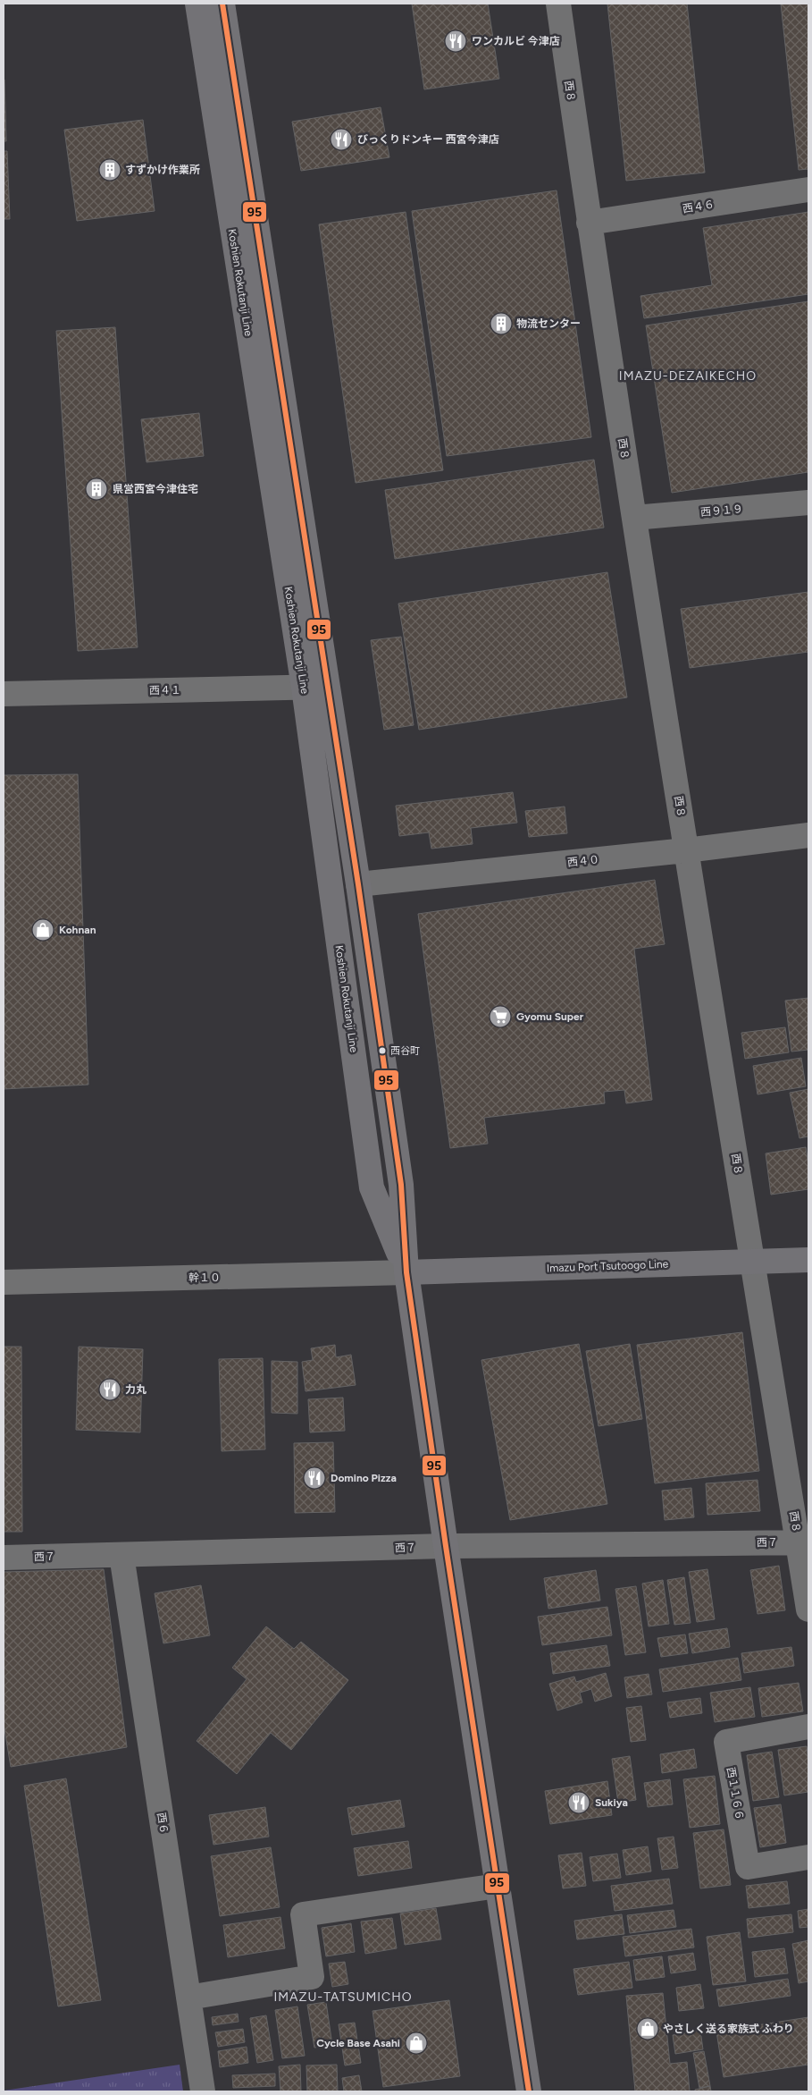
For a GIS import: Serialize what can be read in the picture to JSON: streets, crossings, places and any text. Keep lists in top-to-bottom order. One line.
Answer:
{"streets":{"main road":["Koshien Rokutanji Line","Imazu Port Tsutoogo Line"],"street":["西８","西４６","西９１９","西４１","西４０","幹１０","西７","西１１６６","西６"]},"crossings":[["西８","西４６"],["西８","西９１９"],["西８","西４０"],["西８","Imazu Port Tsutoogo Line"],["西８","西７"],["Koshien Rokutanji Line","西４１"],["Koshien Rokutanji Line","西４０"],["Koshien Rokutanji Line","Imazu Port Tsutoogo Line"],["Koshien Rokutanji Line","幹１０"],["Koshien Rokutanji Line","西７"],["Imazu Port Tsutoogo Line","幹１０"],["西７","西６"]],"districts":["IMAZU-DEZAIKECHO","IMAZU-TATSUMICHO"],"places":{"restaurant":["ワンカルビ 今津店","びっくりドンキー 西宮今津店","力丸","Domino Pizza","Sukiya"],"building":["すずかけ作業所","物流センター","県営西宮今津住宅"],"shop":["Kohnan","やさしく送る家族式 ふわり","Cycle Base Asahi"],"supermarket":["Gyomu Super"],"other":["西谷町"]},"lines":["transit line 95"]}
